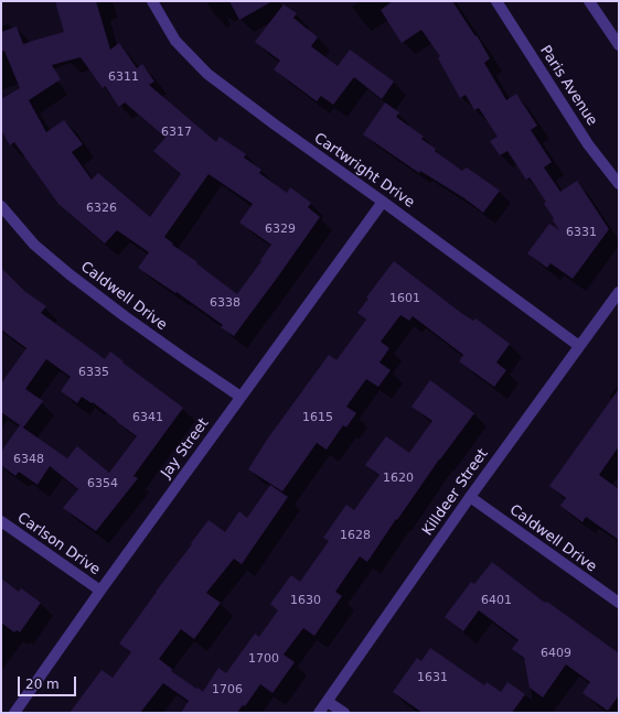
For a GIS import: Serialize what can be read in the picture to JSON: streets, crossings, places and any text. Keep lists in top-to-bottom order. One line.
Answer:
{"streets":{"street":["Paris Avenue","Cartwright Drive","Caldwell Drive","Jay Street","Killdeer Street","Carlson Drive"]},"crossings":[["Cartwright Drive","Jay Street"],["Cartwright Drive","Killdeer Street"],["Caldwell Drive","Jay Street"],["Caldwell Drive","Killdeer Street"],["Jay Street","Carlson Drive"]],"house_numbers":["6311","6317","6326","6329","6331","1601","6338","6335","6341","1615","6348","1620","6354","1628","1630","6401","6409","1700","1631","1706"],"scale_bar":"20 m"}
